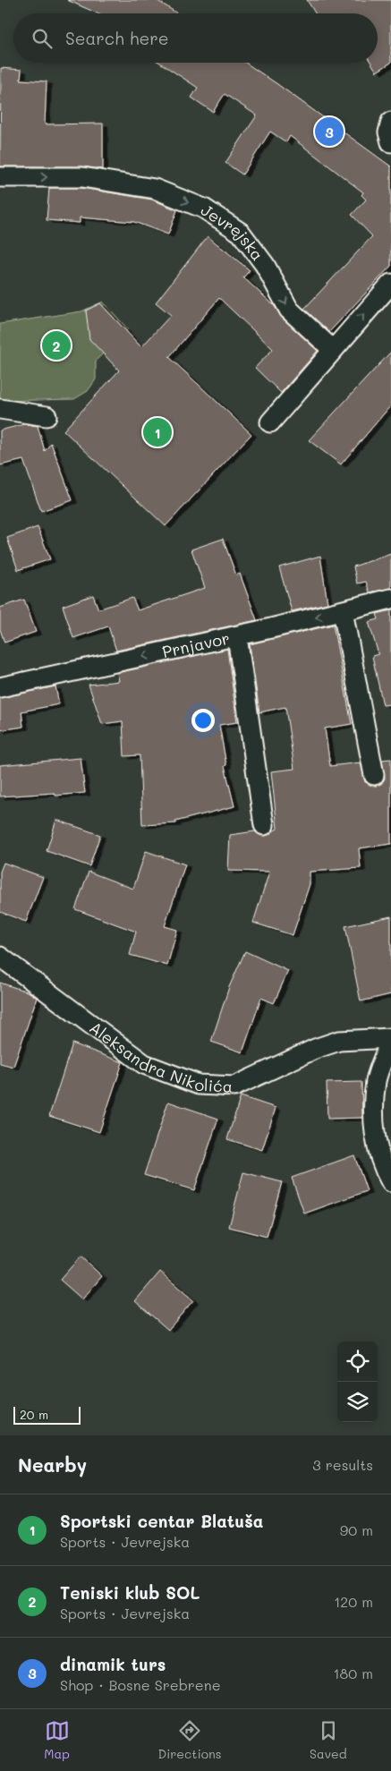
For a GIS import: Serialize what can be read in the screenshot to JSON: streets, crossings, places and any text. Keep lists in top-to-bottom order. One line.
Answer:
{"streets":{"street":["Jevrejska","Prnjavor","Aleksandra Nikolića"]},"one_way":["Jevrejska","Prnjavor"],"scale_bar":"20 m","page":{"search":"Search here","pins":["3","2","1"],"scale":"20 m","heading":["Nearby","3 results"],"list":[{"mark":"1","name":"Sportski centar Blatuša","note":"Sports · Jevrejska","value":"90 m"},{"mark":"2","name":"Teniski klub SOL","note":"Sports · Jevrejska","value":"120 m"},{"mark":"3","name":"dinamik turs","note":"Shop · Bosne Srebrene","value":"180 m"}],"nav":["Map","Directions","Saved"]}}
